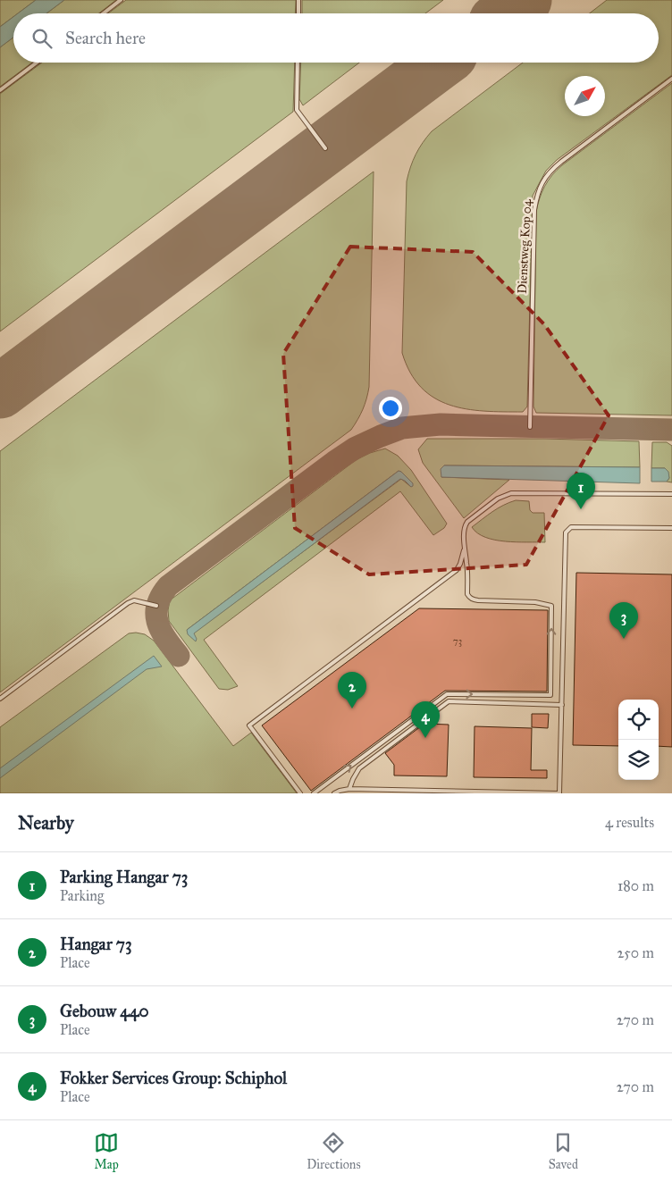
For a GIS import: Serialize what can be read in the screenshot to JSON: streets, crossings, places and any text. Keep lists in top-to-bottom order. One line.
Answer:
{"streets":{"lane":["Dienstweg Kop 04"]},"house_numbers":["73"],"north":"top right","page":{"search":"Search here","pins":["1","3","2","4"],"heading":["Nearby","4 results"],"list":[{"mark":"1","name":"Parking Hangar 73","note":"Parking","value":"180 m"},{"mark":"2","name":"Hangar 73","note":"Place","value":"250 m"},{"mark":"3","name":"Gebouw 440","note":"Place","value":"270 m"},{"mark":"4","name":"Fokker Services Group: Schiphol","note":"Place","value":"270 m"}],"nav":["Map","Directions","Saved"]}}
